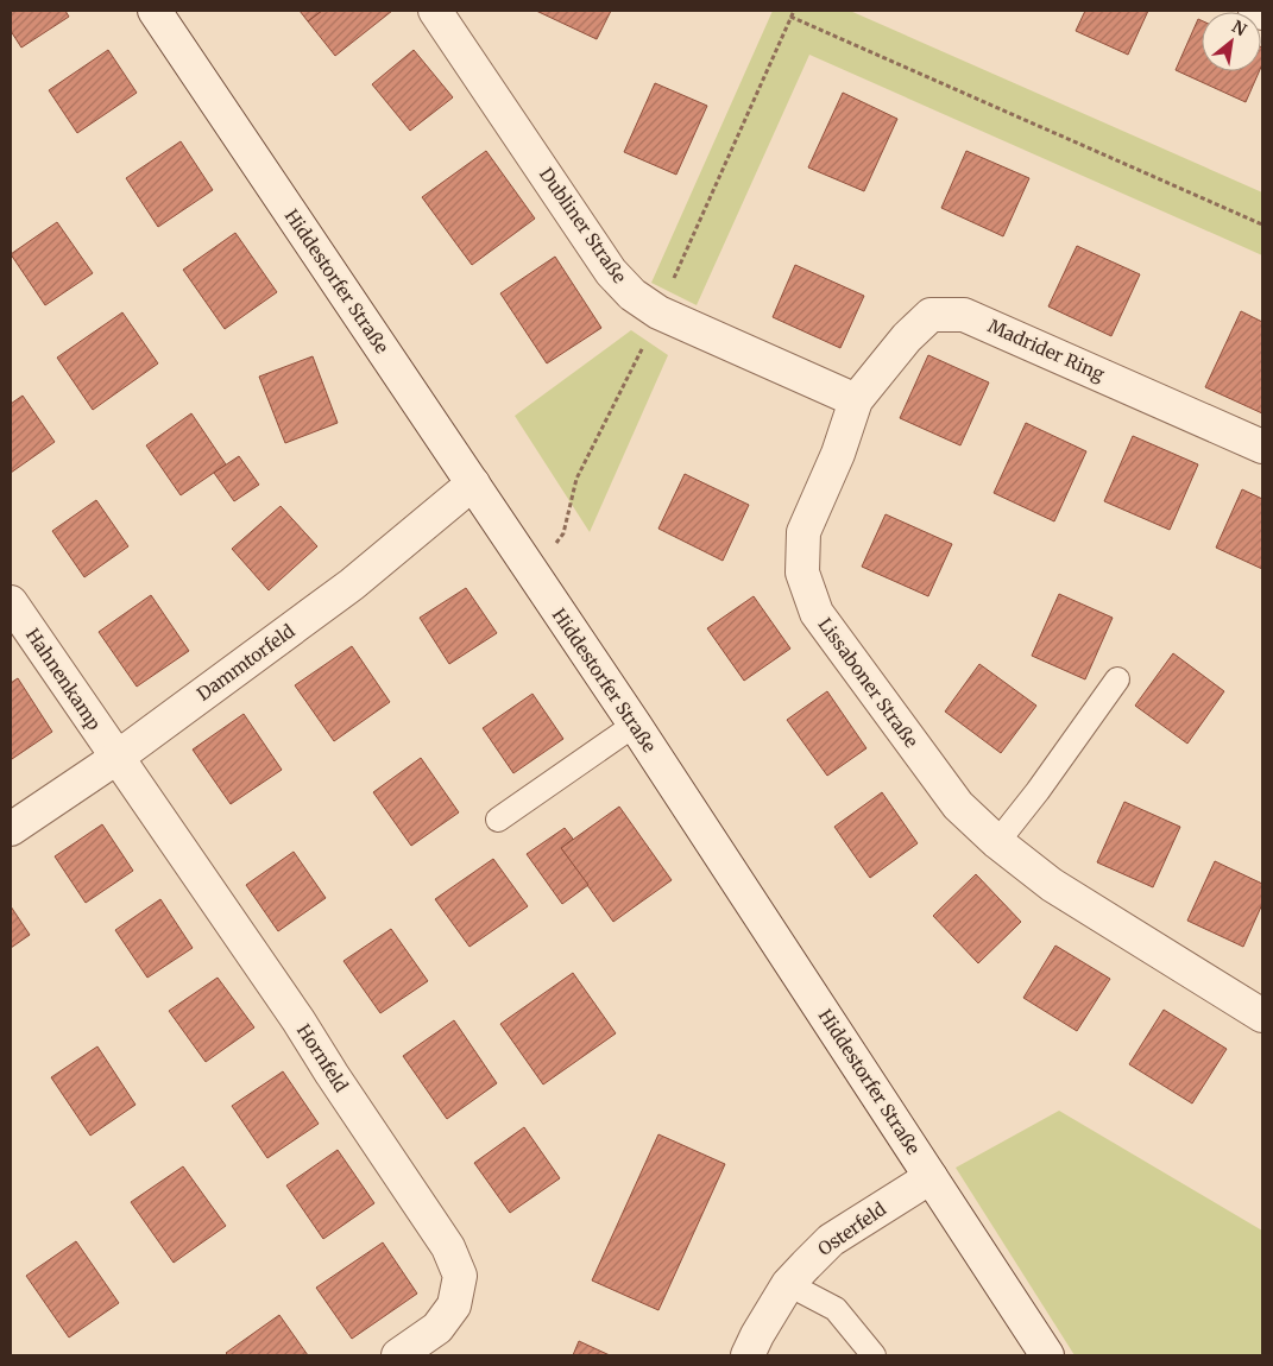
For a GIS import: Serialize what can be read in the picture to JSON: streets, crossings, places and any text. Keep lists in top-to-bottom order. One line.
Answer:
{"streets":{"street":["Dubliner Straße","Hiddestorfer Straße","Madrider Ring","Dammtorfeld","Hahnenkamp","Lissaboner Straße","Hornfeld","Osterfeld"]},"crossings":[["Dubliner Straße","Madrider Ring"],["Dubliner Straße","Lissaboner Straße"],["Hiddestorfer Straße","Dammtorfeld"],["Hiddestorfer Straße","Osterfeld"],["Madrider Ring","Lissaboner Straße"],["Dammtorfeld","Hahnenkamp"],["Dammtorfeld","Hornfeld"],["Hahnenkamp","Hornfeld"]],"north":"top right"}
